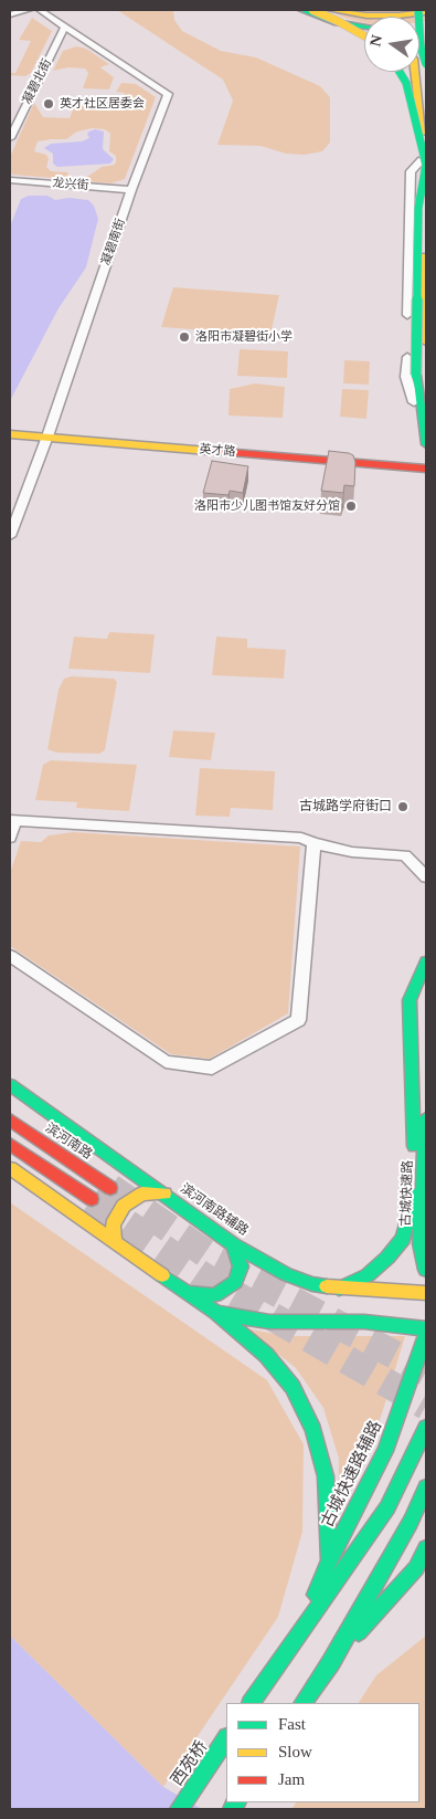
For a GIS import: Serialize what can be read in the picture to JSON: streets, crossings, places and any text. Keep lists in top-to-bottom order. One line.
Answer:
{"streets":{"main road":["英才路","滨河南路","古城快速路","滨河南路辅路","古城快速路辅路","西苑桥"],"street":["凝碧北街","龙兴街","凝碧南街"]},"crossings":[["凝碧北街","凝碧南街"],["龙兴街","凝碧南街"],["凝碧南街","英才路"]],"places":["英才社区居委会","洛阳市凝碧街小学","洛阳市少儿图书馆友好分馆","古城路学府街口"],"legend":["Fast","Slow","Jam"],"north":"left"}
